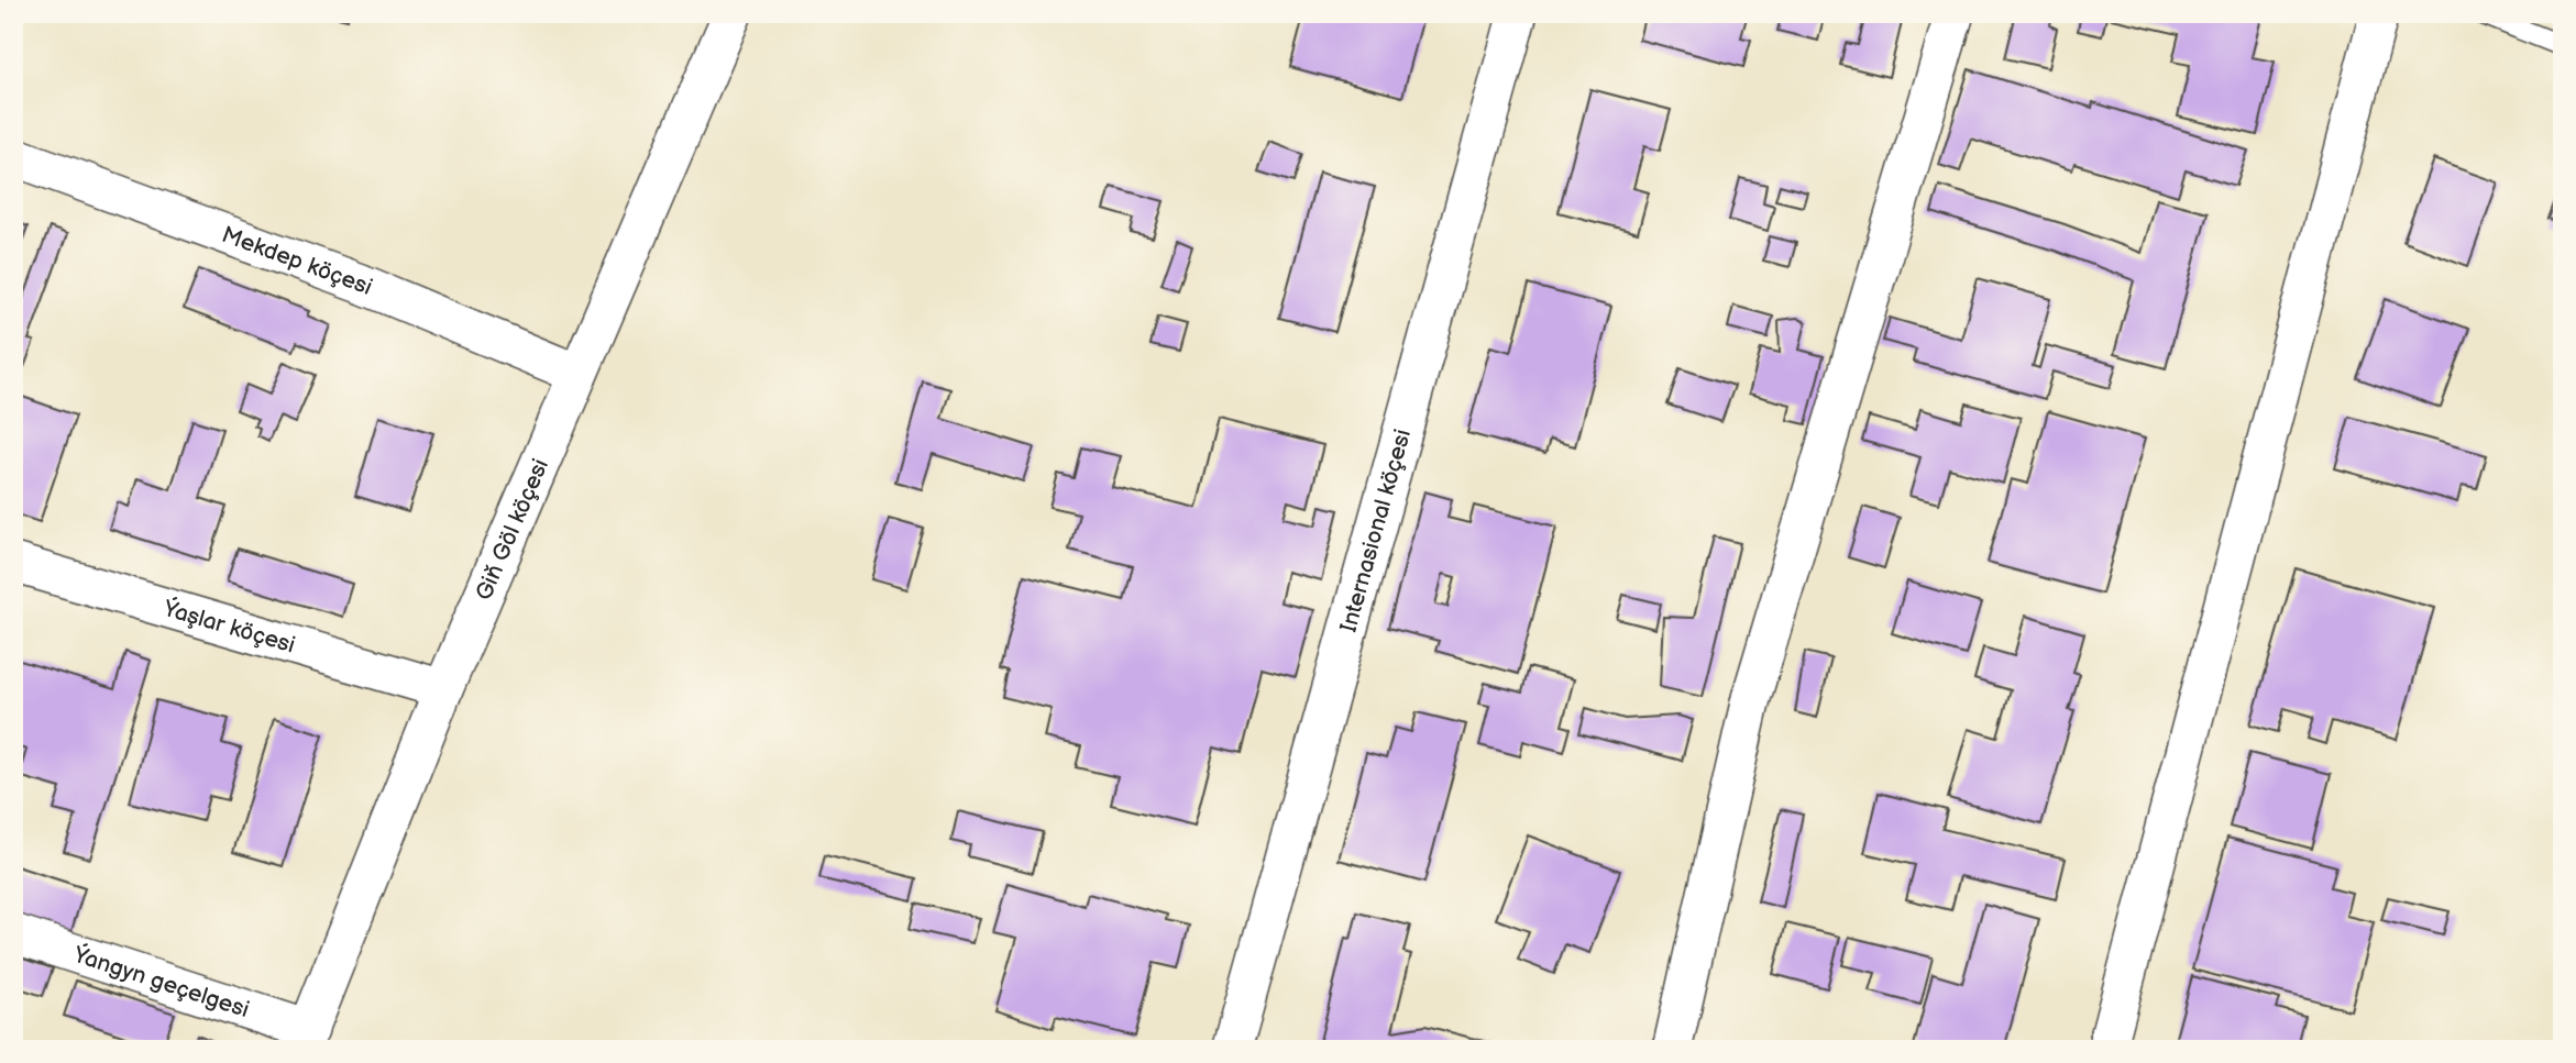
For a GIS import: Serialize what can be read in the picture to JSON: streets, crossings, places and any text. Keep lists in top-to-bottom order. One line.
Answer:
{"streets":{"street":["Mekdep köçesi","Giň Göl köçesi","Internasional köçesi","Ýaşlar köçesi","Ýangyn geçelgesi"]},"crossings":[["Mekdep köçesi","Giň Göl köçesi"],["Giň Göl köçesi","Ýaşlar köçesi"],["Giň Göl köçesi","Ýangyn geçelgesi"]]}
